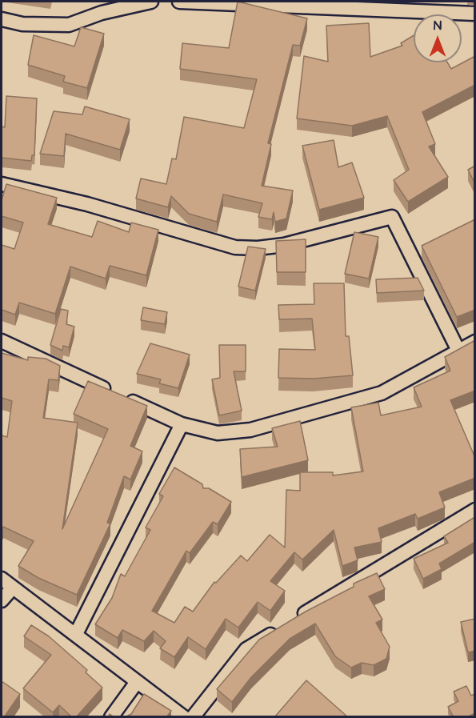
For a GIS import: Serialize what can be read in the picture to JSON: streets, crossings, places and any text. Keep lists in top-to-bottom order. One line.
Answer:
{"north":"top"}
